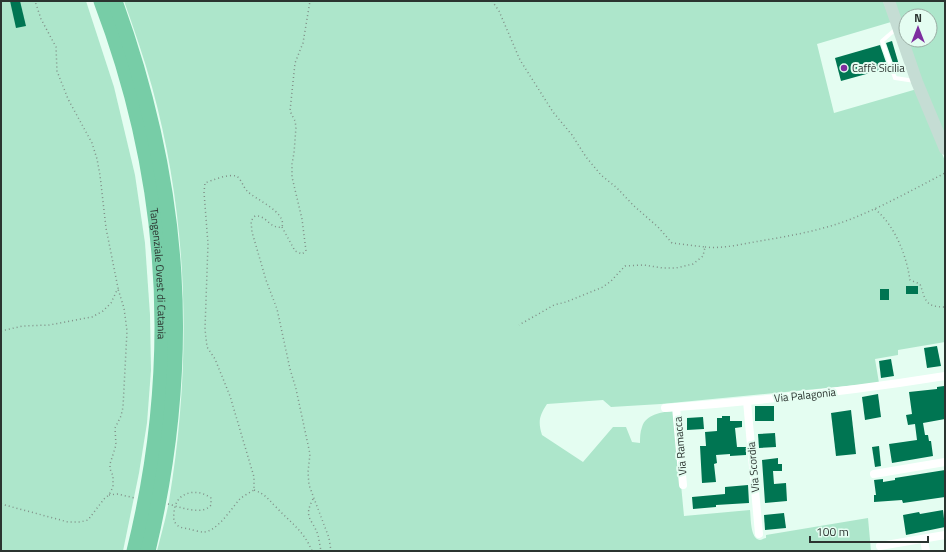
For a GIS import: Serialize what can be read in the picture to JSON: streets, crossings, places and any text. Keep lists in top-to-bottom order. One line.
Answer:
{"streets":{"highway":["Tangenziale Ovest di Catania"],"street":["Via Palagonia","Via Ramacca","Via Scordia"]},"crossings":[["Via Palagonia","Via Ramacca"],["Via Palagonia","Via Scordia"]],"places":["Caffè Sicilia"],"scale_bar":"100 m","north":"top"}
